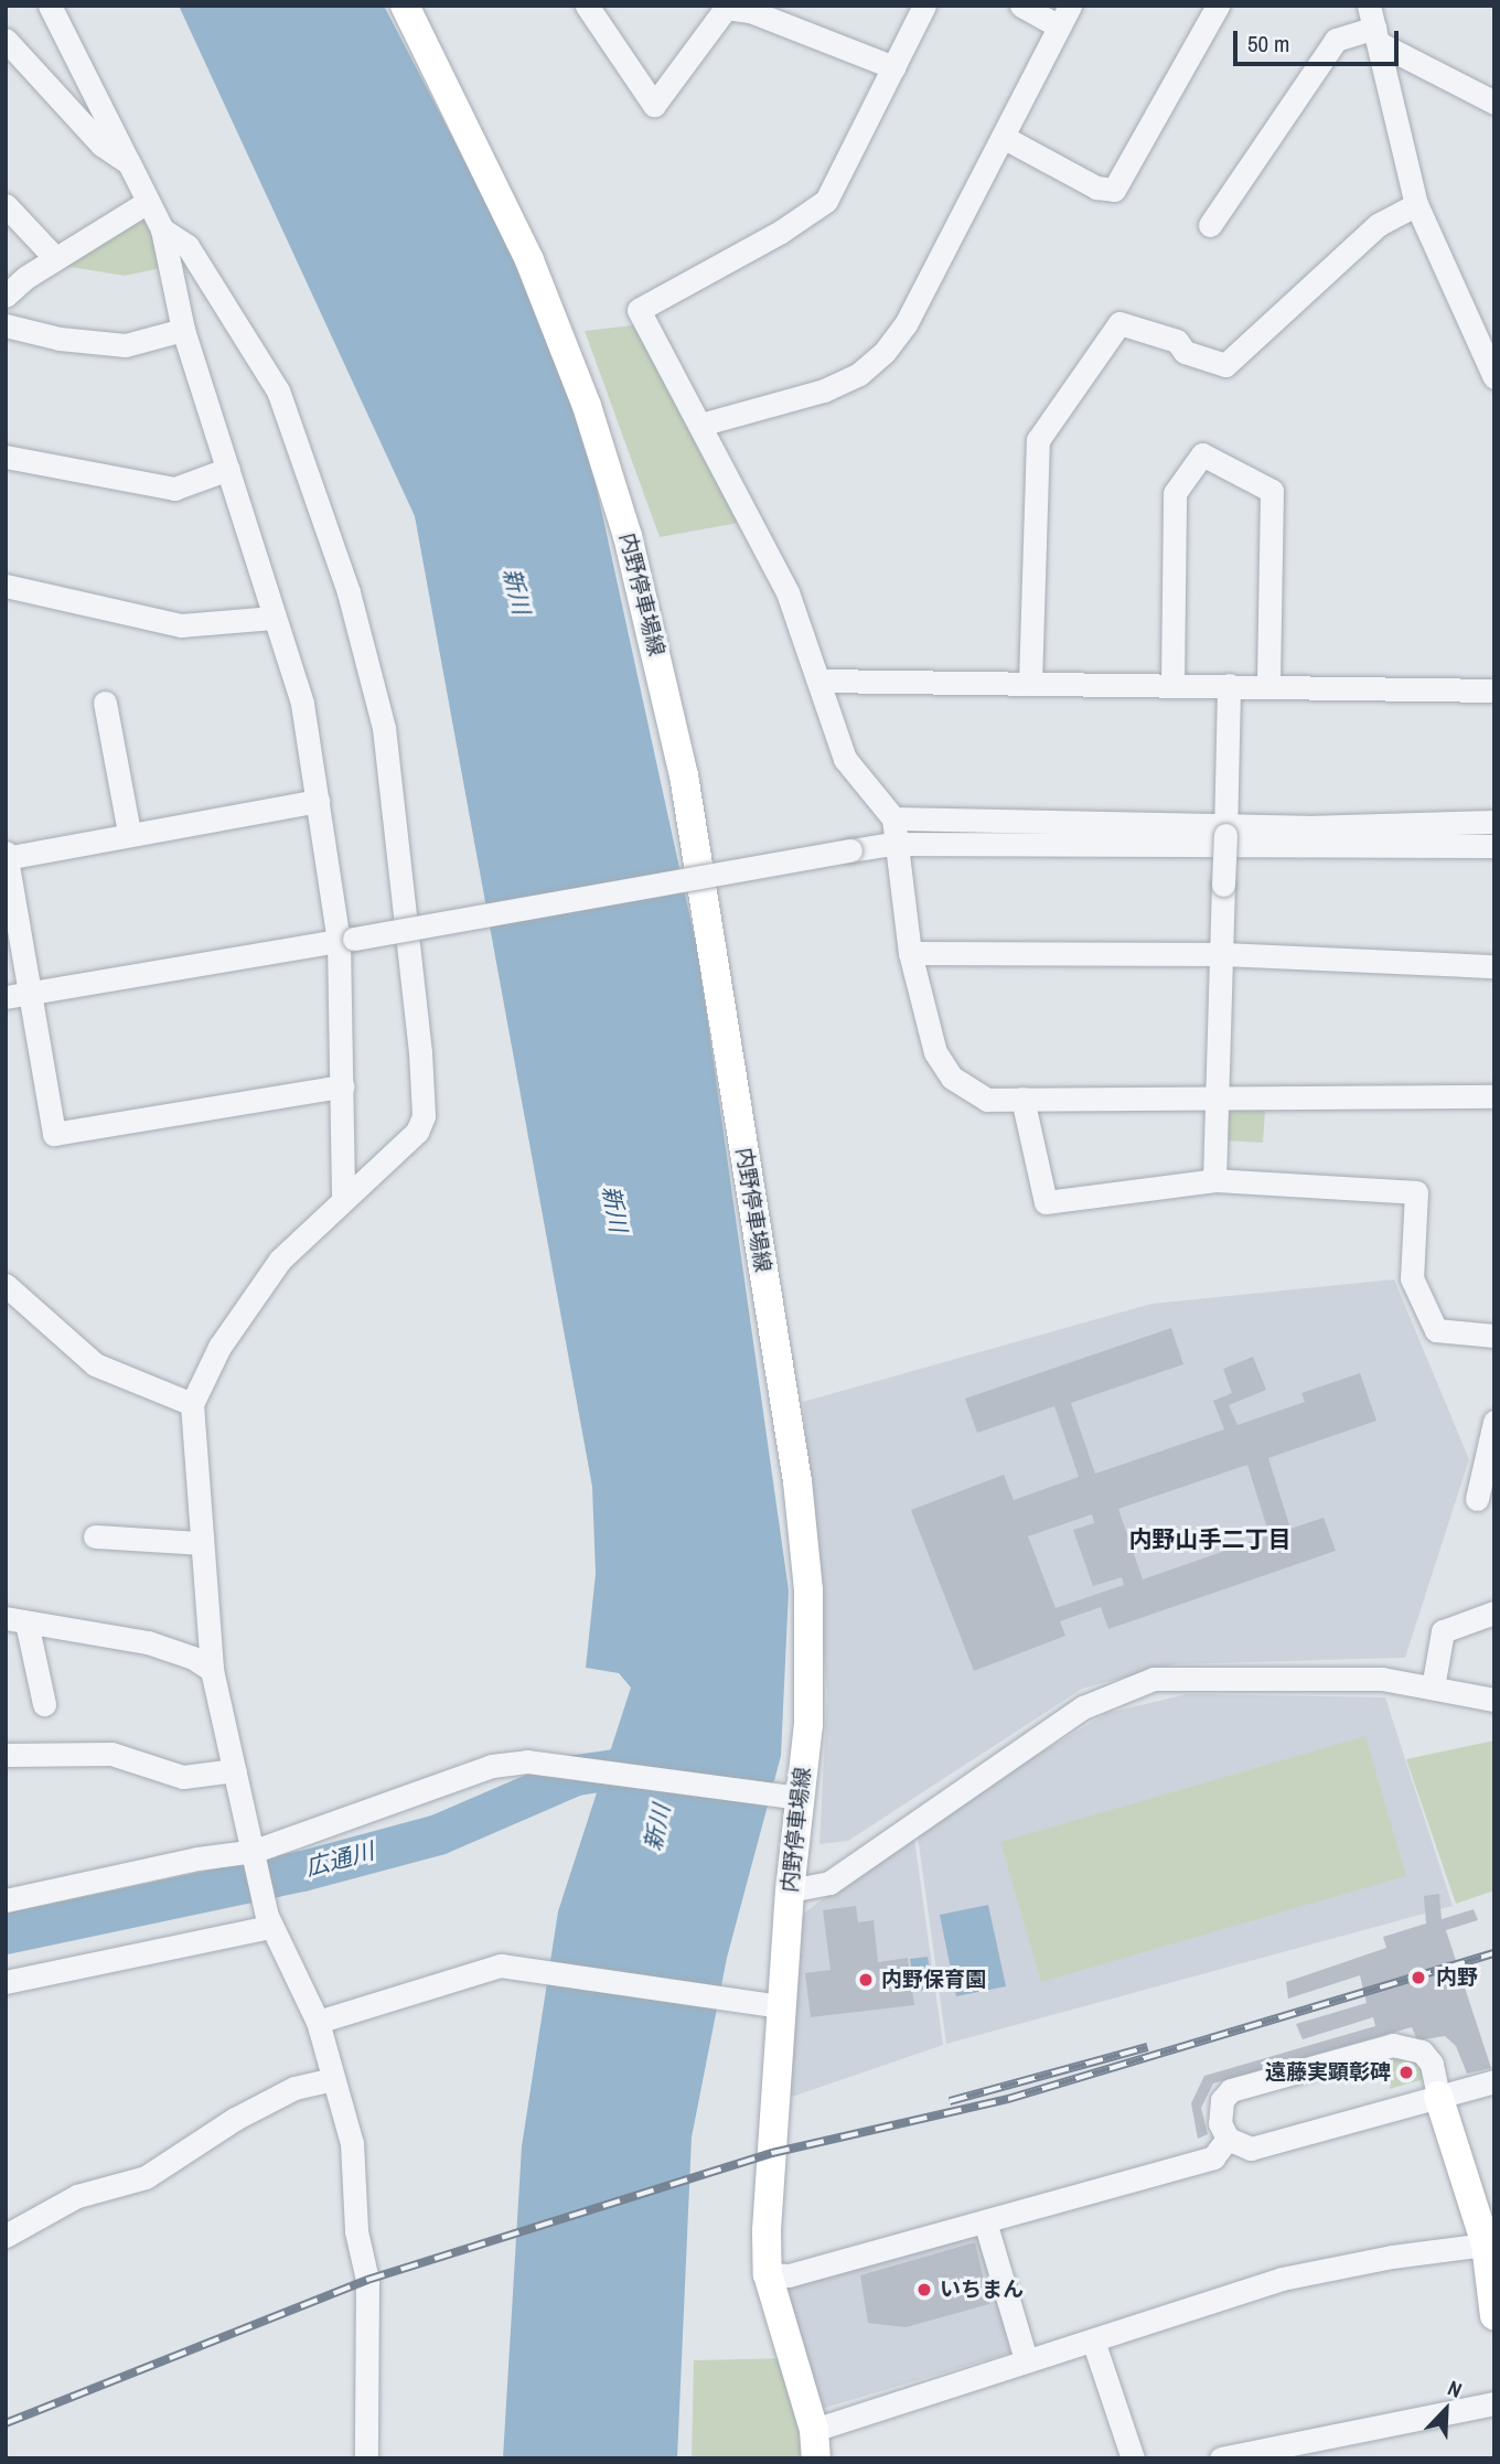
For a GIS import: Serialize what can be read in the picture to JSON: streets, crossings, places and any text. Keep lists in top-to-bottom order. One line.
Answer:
{"streets":{"main road":["内野停車場線"]},"districts":["内野山手二丁目"],"water":["新川","広通川"],"places":["内野","内野保育園","遠藤実顕彰碑","いちまん"],"scale_bar":"50 m","north":"top right"}
